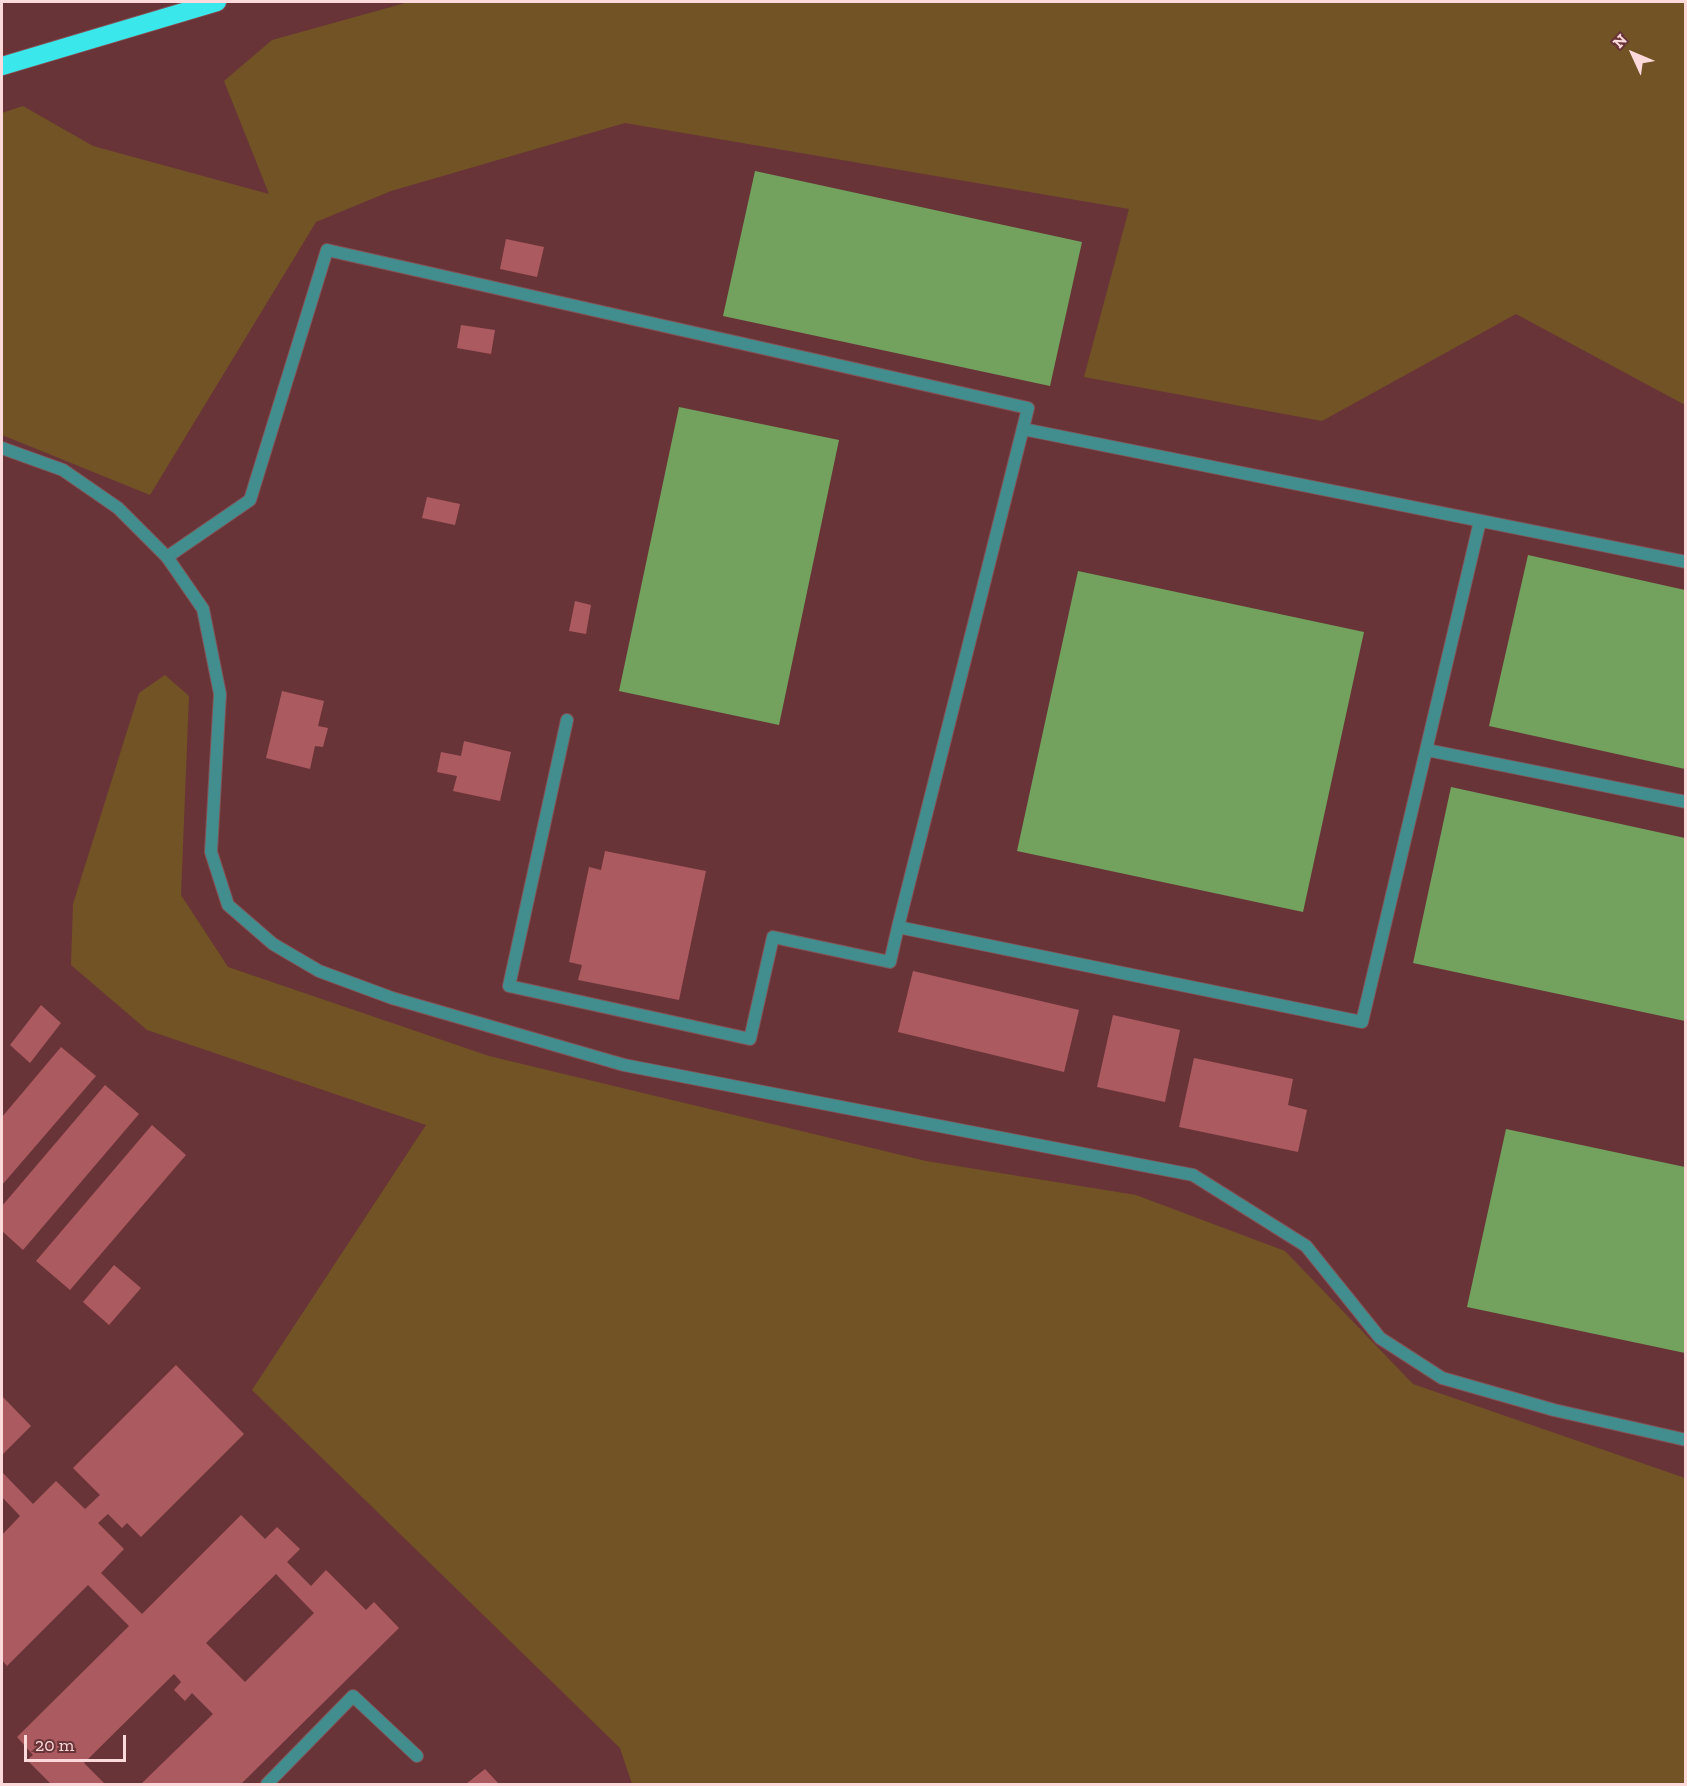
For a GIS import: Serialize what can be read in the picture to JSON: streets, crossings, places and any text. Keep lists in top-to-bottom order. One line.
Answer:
{"scale_bar":"20 m","north":"top left"}
